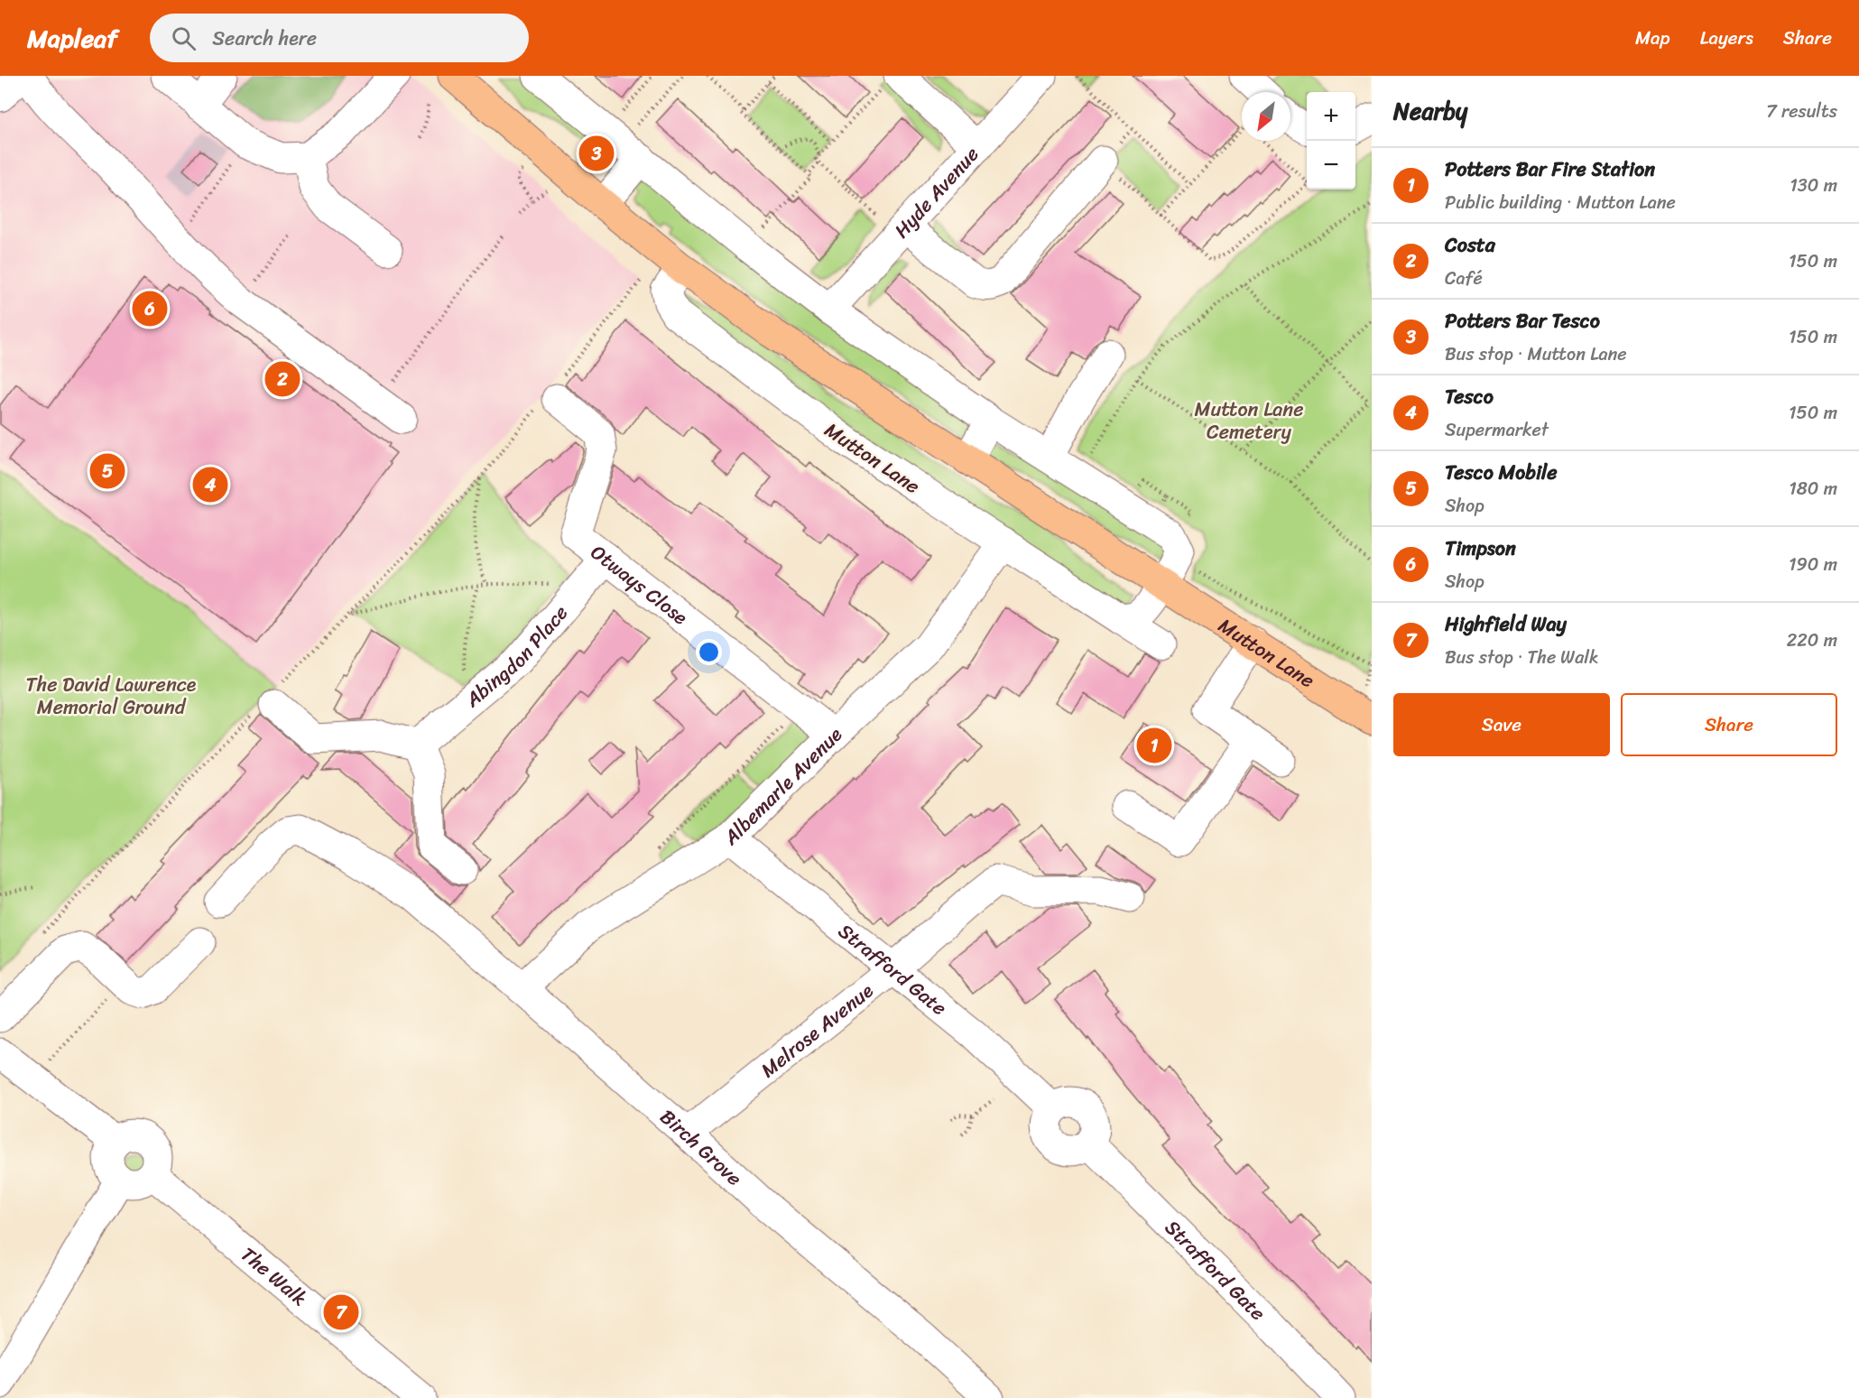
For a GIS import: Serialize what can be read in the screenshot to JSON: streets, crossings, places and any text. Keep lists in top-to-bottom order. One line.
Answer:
{"streets":{"main road":["Mutton Lane"],"street":["Hyde Avenue","Otways Close","Abingdon Place","Albemarle Avenue","Strafford Gate","Melrose Avenue","Birch Grove","The Walk"]},"crossings":[["Mutton Lane","Albemarle Avenue"],["Otways Close","Abingdon Place"],["Otways Close","Albemarle Avenue"],["Albemarle Avenue","Strafford Gate"],["Albemarle Avenue","Birch Grove"],["Strafford Gate","Melrose Avenue"],["Melrose Avenue","Birch Grove"]],"parks":["Mutton Lane Cemetery","The David Lawrence Memorial Ground"],"north":"bottom left","page":{"header":"Mapleaf","search":"Search here","nav":["Map","Layers","Share"],"heading":["Nearby","7 results"],"map_buttons":["+","−"],"pins":["3","6","2","5","4","1","7"],"list":[{"mark":"1","name":"Potters Bar Fire Station","note":"Public building · Mutton Lane","value":"130 m"},{"mark":"2","name":"Costa","note":"Café","value":"150 m"},{"mark":"3","name":"Potters Bar Tesco","note":"Bus stop · Mutton Lane","value":"150 m"},{"mark":"4","name":"Tesco","note":"Supermarket","value":"150 m"},{"mark":"5","name":"Tesco Mobile","note":"Shop","value":"180 m"},{"mark":"6","name":"Timpson","note":"Shop","value":"190 m"},{"mark":"7","name":"Highfield Way","note":"Bus stop · The Walk","value":"220 m"}],"buttons":["Save","Share"]}}
